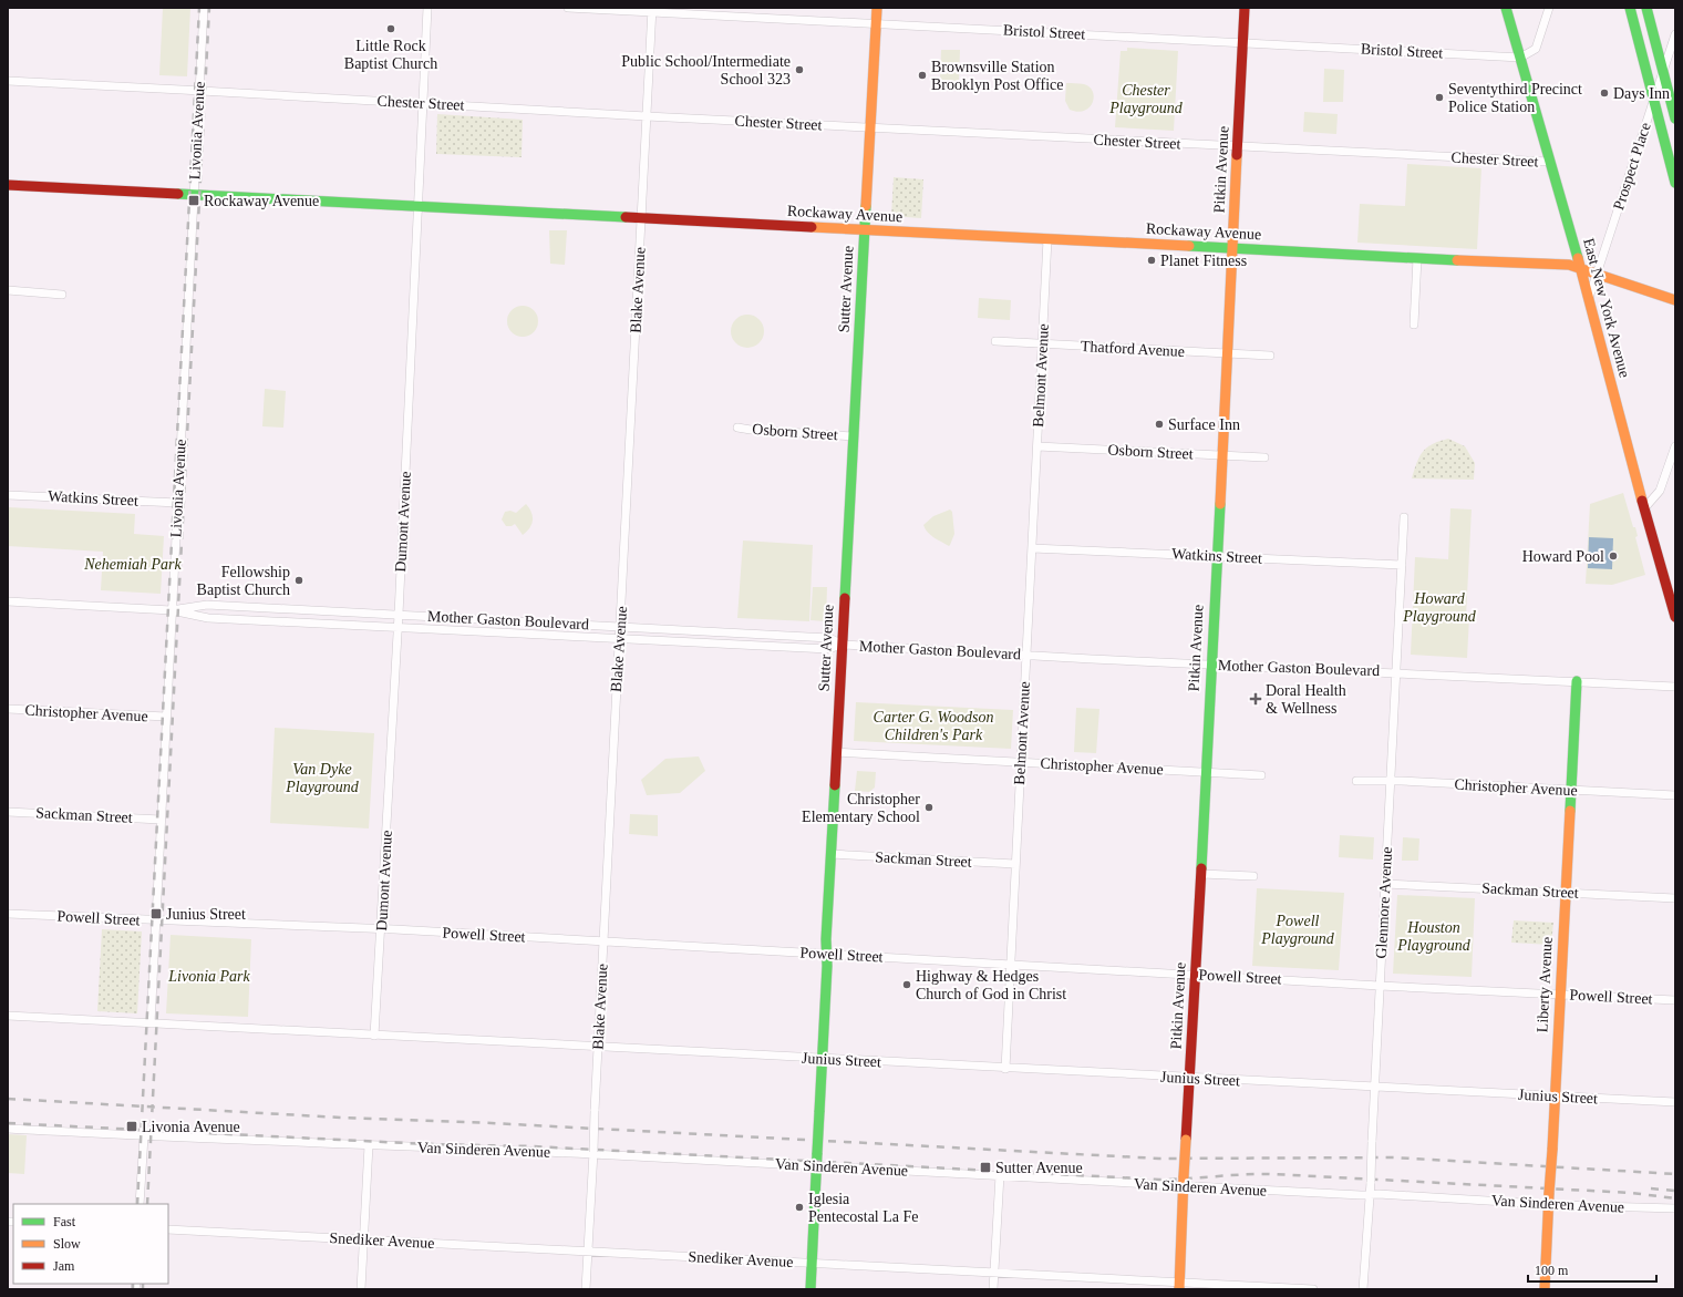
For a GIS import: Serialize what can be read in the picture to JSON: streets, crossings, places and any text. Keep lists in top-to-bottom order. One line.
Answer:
{"streets":{"street":["Bristol Street","Chester Street","Livonia Avenue","Prospect Place","Pitkin Avenue","Rockaway Avenue","Sutter Avenue","Blake Avenue","East New York Avenue","Thatford Avenue","Belmont Avenue","Osborn Street","Watkins Street","Dumont Avenue","Mother Gaston Boulevard","Christopher Avenue","Sackman Street","Glenmore Avenue","Powell Street","Liberty Avenue","Junius Street","Van Sinderen Avenue","Snediker Avenue"]},"crossings":[["Bristol Street","Pitkin Avenue"],["Bristol Street","Sutter Avenue"],["Bristol Street","Blake Avenue"],["Bristol Street","East New York Avenue"],["Chester Street","Livonia Avenue"],["Chester Street","Pitkin Avenue"],["Chester Street","Sutter Avenue"],["Chester Street","Blake Avenue"],["Chester Street","East New York Avenue"],["Chester Street","Dumont Avenue"],["Livonia Avenue","Rockaway Avenue"],["Livonia Avenue","Watkins Street"],["Livonia Avenue","Mother Gaston Boulevard"],["Livonia Avenue","Christopher Avenue"],["Livonia Avenue","Sackman Street"],["Livonia Avenue","Powell Street"],["Livonia Avenue","Junius Street"],["Prospect Place","Rockaway Avenue"],["Prospect Place","East New York Avenue"],["Pitkin Avenue","Rockaway Avenue"],["Pitkin Avenue","Thatford Avenue"],["Pitkin Avenue","Osborn Street"],["Pitkin Avenue","Watkins Street"],["Pitkin Avenue","Mother Gaston Boulevard"],["Pitkin Avenue","Christopher Avenue"],["Pitkin Avenue","Powell Street"],["Pitkin Avenue","Junius Street"],["Pitkin Avenue","Van Sinderen Avenue"],["Pitkin Avenue","Snediker Avenue"],["Rockaway Avenue","Sutter Avenue"],["Rockaway Avenue","Blake Avenue"],["Rockaway Avenue","East New York Avenue"],["Rockaway Avenue","Belmont Avenue"],["Rockaway Avenue","Dumont Avenue"],["Sutter Avenue","Osborn Street"],["Sutter Avenue","Mother Gaston Boulevard"],["Sutter Avenue","Christopher Avenue"],["Sutter Avenue","Sackman Street"],["Sutter Avenue","Powell Street"],["Sutter Avenue","Junius Street"],["Sutter Avenue","Van Sinderen Avenue"],["Sutter Avenue","Snediker Avenue"],["Blake Avenue","Mother Gaston Boulevard"],["Blake Avenue","Powell Street"],["Blake Avenue","Junius Street"],["Blake Avenue","Van Sinderen Avenue"],["Blake Avenue","Snediker Avenue"],["Thatford Avenue","Belmont Avenue"],["Belmont Avenue","Osborn Street"],["Belmont Avenue","Watkins Street"],["Belmont Avenue","Mother Gaston Boulevard"],["Belmont Avenue","Christopher Avenue"],["Belmont Avenue","Sackman Street"],["Belmont Avenue","Powell Street"],["Belmont Avenue","Junius Street"],["Watkins Street","Glenmore Avenue"],["Dumont Avenue","Mother Gaston Boulevard"],["Dumont Avenue","Powell Street"],["Dumont Avenue","Junius Street"],["Mother Gaston Boulevard","Glenmore Avenue"],["Mother Gaston Boulevard","Liberty Avenue"],["Christopher Avenue","Glenmore Avenue"],["Christopher Avenue","Liberty Avenue"],["Sackman Street","Glenmore Avenue"],["Sackman Street","Liberty Avenue"],["Glenmore Avenue","Powell Street"],["Glenmore Avenue","Junius Street"],["Glenmore Avenue","Van Sinderen Avenue"],["Powell Street","Liberty Avenue"],["Liberty Avenue","Junius Street"],["Liberty Avenue","Van Sinderen Avenue"]],"parks":["Chester Playground","Nehemiah Park","Howard Playground","Carter G. Woodson Children's Park","Van Dyke Playground","Powell Playground","Houston Playground","Livonia Park"],"places":{"other":["Little Rock Baptist Church","Public School/Intermediate School 323","Brownsville Station Brooklyn Post Office","Days Inn","Seventythird Precinct Police Station","Planet Fitness","Surface Inn","Howard Pool","Fellowship Baptist Church","Christopher Elementary School","Highway & Hedges Church of God in Christ","Iglesia Pentecostal La Fe"],"transit":["Rockaway Avenue","Junius Street","Livonia Avenue","Sutter Avenue"],"health":["Doral Health & Wellness"]},"legend":["Fast","Slow","Jam"],"scale_bar":"100 m"}
